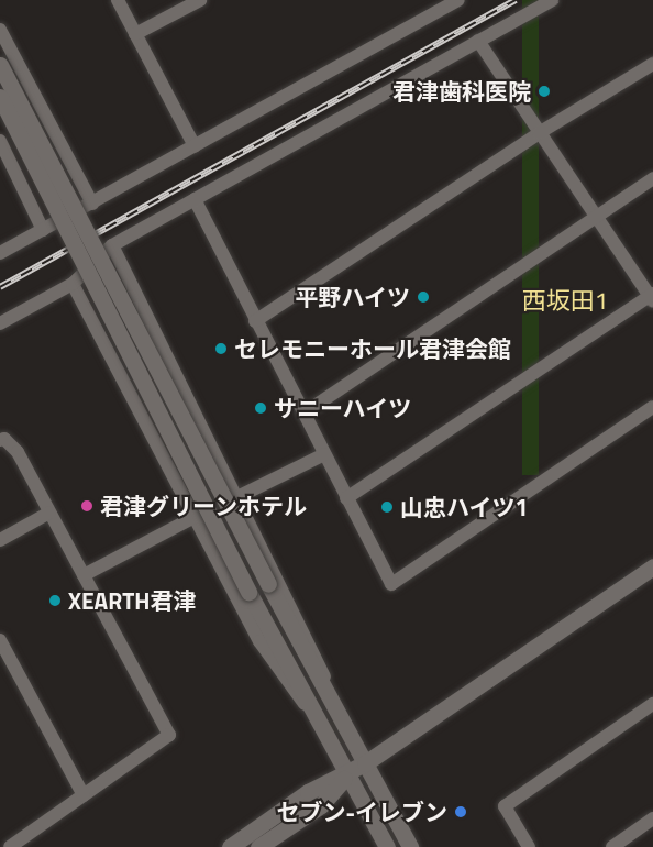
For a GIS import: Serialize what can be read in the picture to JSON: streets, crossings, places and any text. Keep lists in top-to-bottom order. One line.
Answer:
{"districts":["西坂田1"],"places":["君津歯科医院","平野ハイツ","セレモニーホール君津会館","サニーハイツ","君津グリーンホテル","山忠ハイツ1","XEARTH君津","セブン-イレブン"]}
